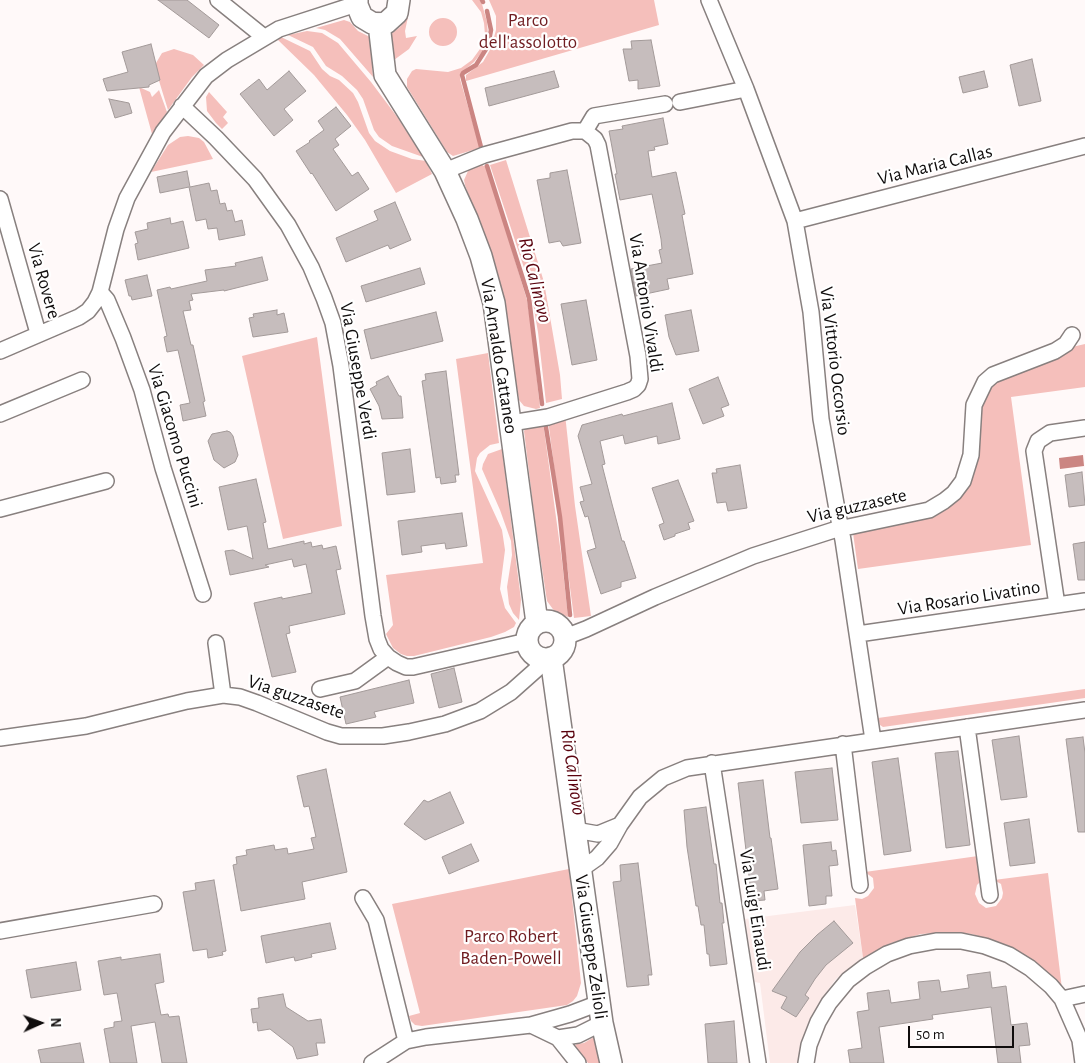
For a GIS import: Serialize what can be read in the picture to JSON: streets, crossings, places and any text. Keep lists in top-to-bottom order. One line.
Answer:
{"streets":{"street":["Via Maria Callas","Via Rovere","Via Antonio Vivaldi","Via Arnaldo Cattaneo","Via Vittorio Occorsio","Via Giuseppe Verdi","Via Giacomo Puccini","Via guzzasete","Via Rosario Livatino","Via Luigi Einaudi","Via Giuseppe Zelioli"]},"crossings":[["Via Maria Callas","Via Vittorio Occorsio"],["Via Antonio Vivaldi","Via Arnaldo Cattaneo"],["Via Arnaldo Cattaneo","Via guzzasete"],["Via Arnaldo Cattaneo","Via Giuseppe Zelioli"],["Via Vittorio Occorsio","Via guzzasete"],["Via Vittorio Occorsio","Via Rosario Livatino"],["Via guzzasete","Via Giuseppe Zelioli"]],"water":["Rio Calinovo"],"parks":["Parco dell'assolotto","Parco Robert Baden-Powell"],"scale_bar":"50 m","north":"right"}
